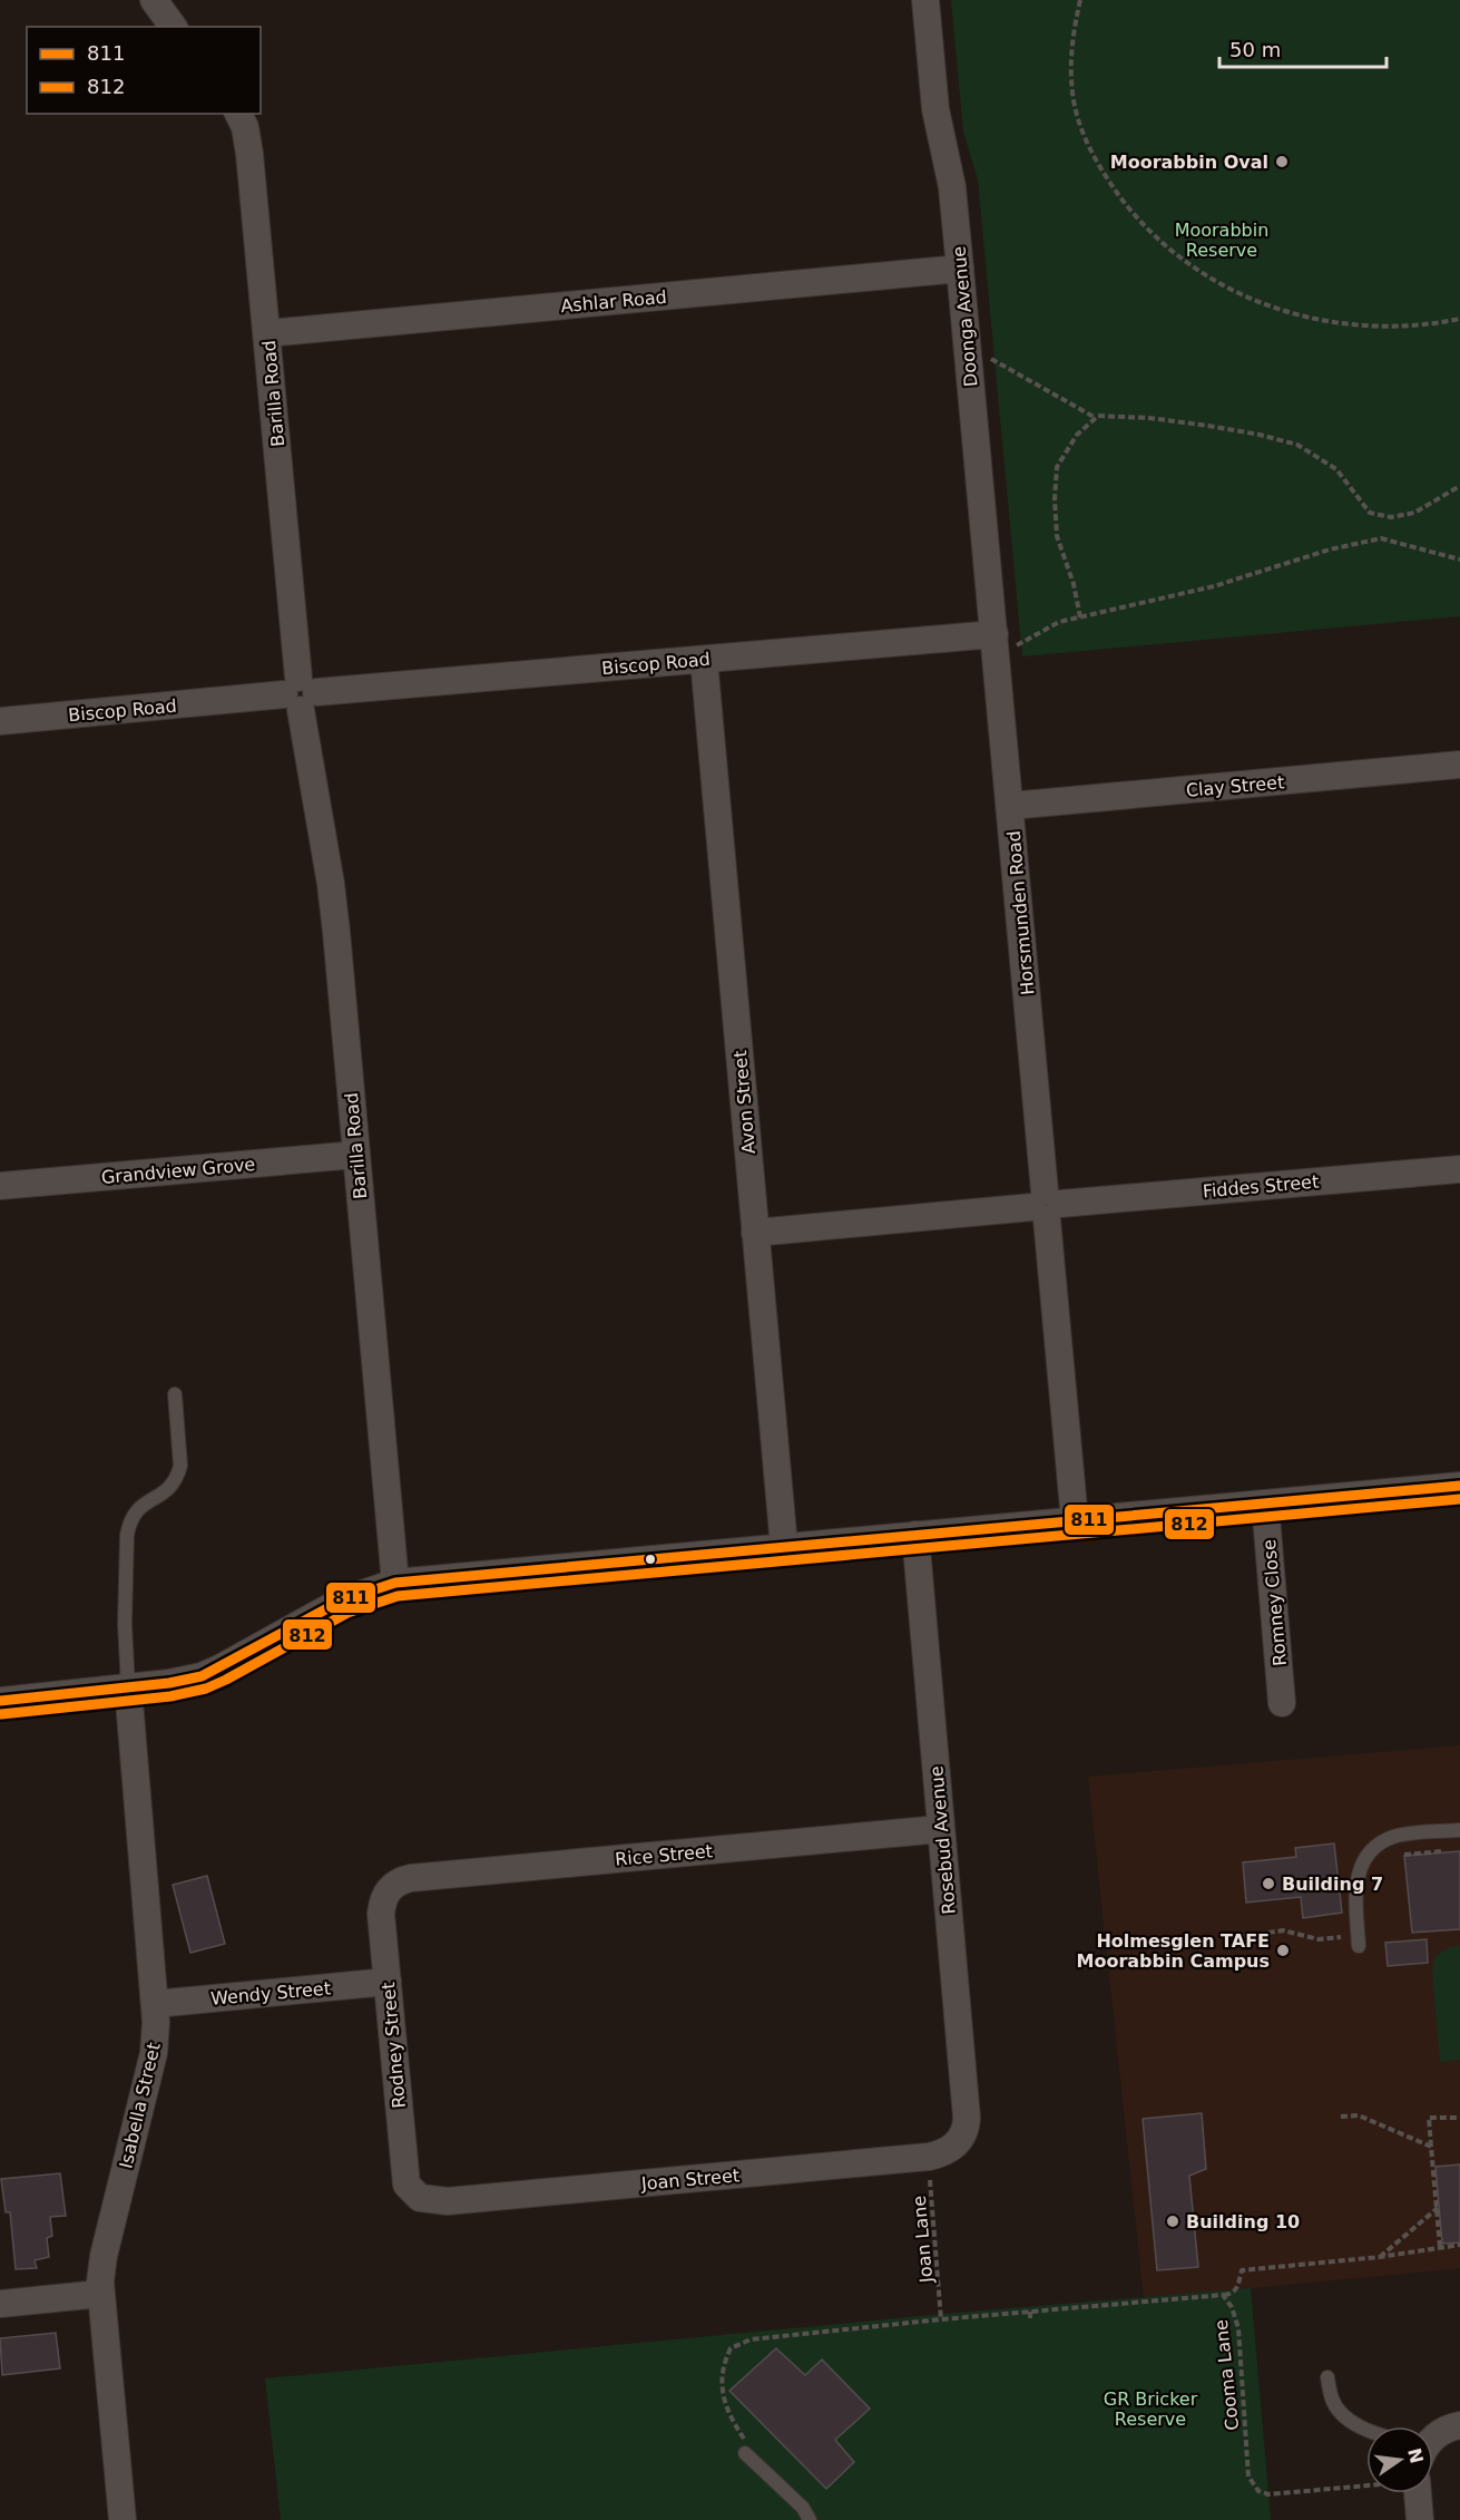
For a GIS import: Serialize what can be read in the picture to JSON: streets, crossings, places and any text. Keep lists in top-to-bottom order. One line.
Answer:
{"streets":{"street":["Ashlar Road","Doonga Avenue","Barilla Road","Biscop Road","Clay Street","Horsmunden Road","Avon Street","Grandview Grove","Fiddes Street","Romney Close","Rosebud Avenue","Rice Street","Wendy Street","Rodney Street","Isabella Street","Joan Street"],"path":["Joan Lane","Cooma Lane"]},"crossings":[["Ashlar Road","Doonga Avenue"],["Ashlar Road","Barilla Road"],["Doonga Avenue","Biscop Road"],["Doonga Avenue","Horsmunden Road"],["Barilla Road","Biscop Road"],["Barilla Road","Grandview Grove"],["Biscop Road","Horsmunden Road"],["Biscop Road","Avon Street"],["Clay Street","Horsmunden Road"],["Horsmunden Road","Fiddes Street"],["Avon Street","Fiddes Street"],["Rosebud Avenue","Rice Street"],["Rosebud Avenue","Joan Street"],["Rice Street","Rodney Street"],["Wendy Street","Rodney Street"],["Wendy Street","Isabella Street"],["Rodney Street","Joan Street"],["Joan Street","Joan Lane"],["Joan Lane","Cooma Lane"]],"parks":["Moorabbin Reserve","GR Bricker Reserve"],"places":["Moorabbin Oval","Building 7","Holmesglen TAFE Moorabbin Campus","Building 10"],"lines":["transit line 811","transit line 812"],"legend":["811","812"],"scale_bar":"50 m","north":"right"}
